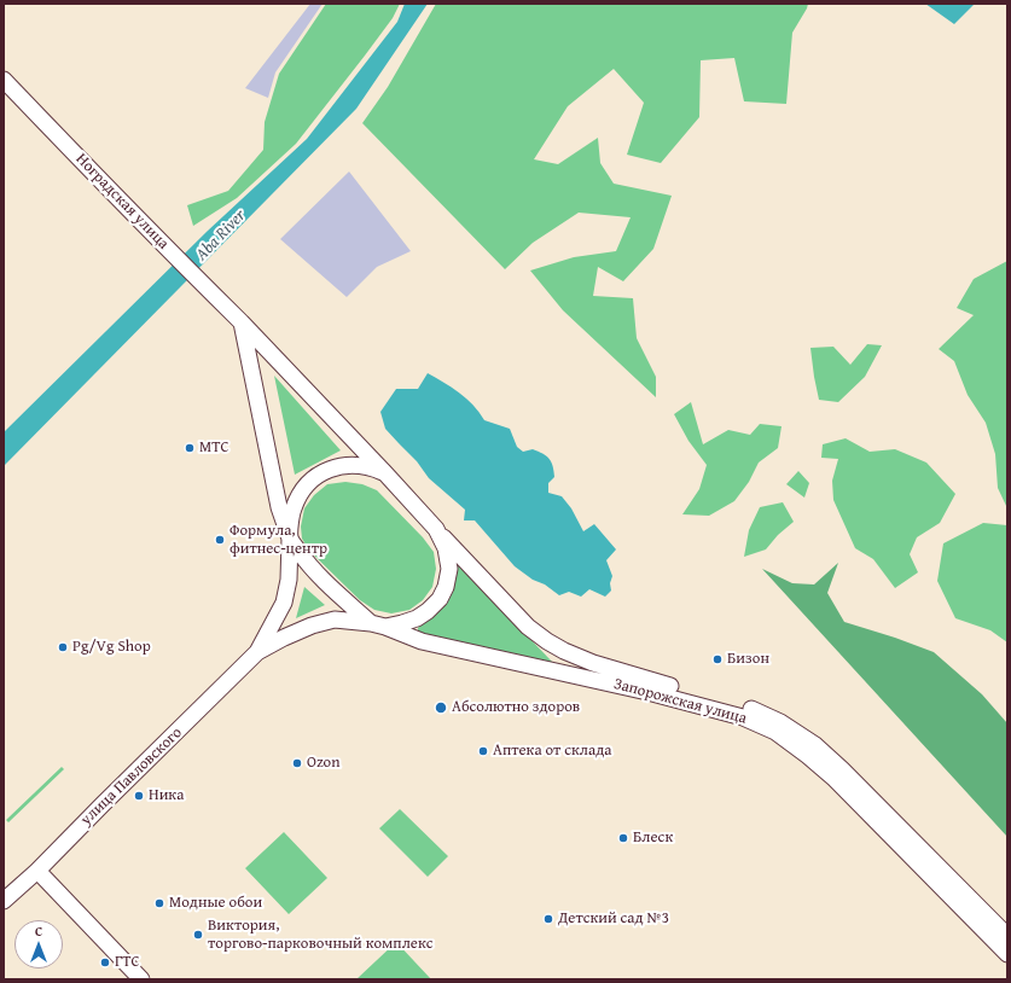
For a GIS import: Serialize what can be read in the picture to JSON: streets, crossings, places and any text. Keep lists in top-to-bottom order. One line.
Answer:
{"streets":{"main road":["Ноградская улица","Запорожская улица","улица Павловского"]},"crossings":[["Ноградская улица","Запорожская улица"],["Ноградская улица","улица Павловского"],["Запорожская улица","улица Павловского"]],"water":["Aba River"],"places":["МТС","Формула, фитнес-центр","Pg/Vg Shop","Бизон","Абсолютно здоров","Аптека от склада","Ozon","Ника","Блеск","Модные обои","Детский сад №3","Виктория, торгово-парковочный комплекс","ГТС"],"north":"top"}
